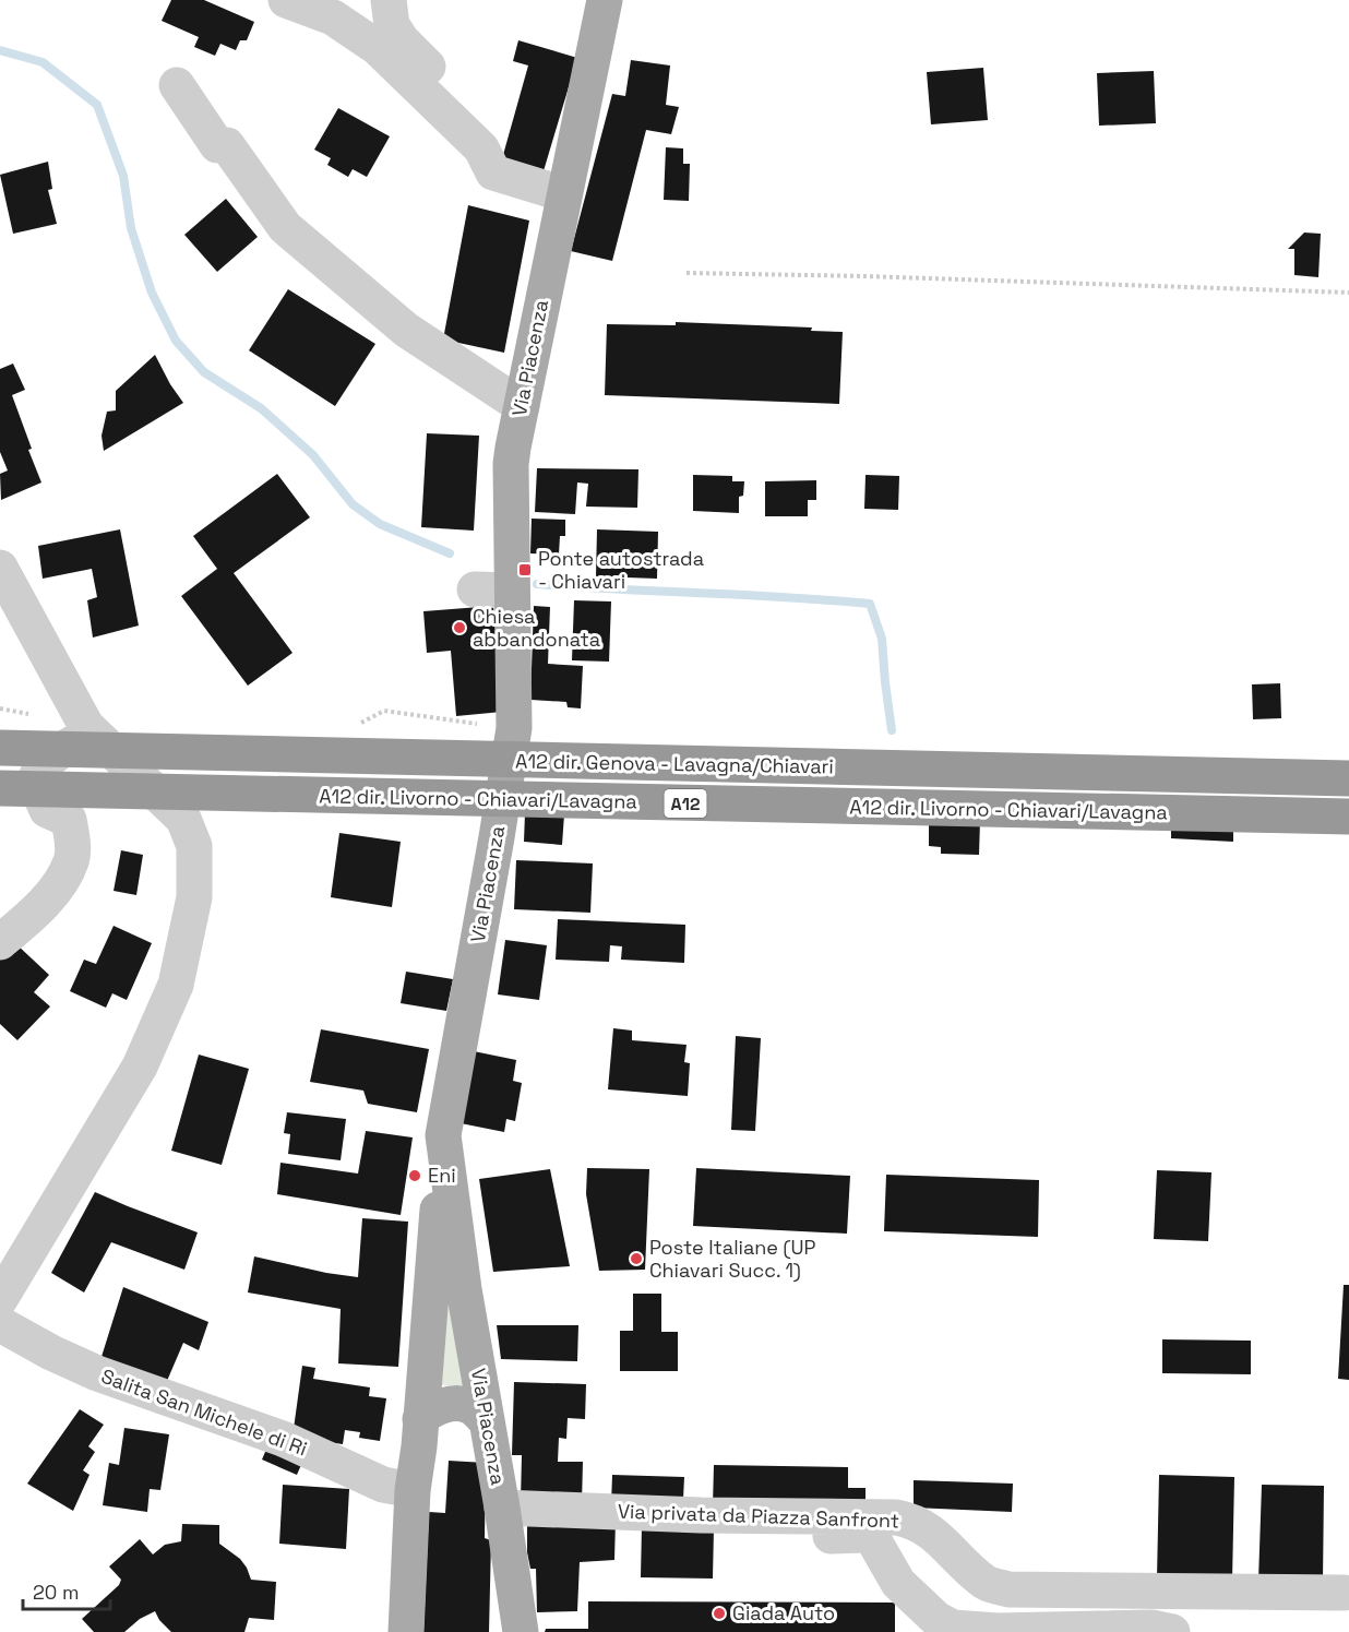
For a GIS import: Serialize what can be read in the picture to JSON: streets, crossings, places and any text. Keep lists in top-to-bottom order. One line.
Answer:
{"streets":{"highway":["A12 dir. Genova - Lavagna/Chiavari","A12 dir. Livorno - Chiavari/Lavagna","A12"],"main road":["Via Piacenza"],"street":["Salita San Michele di Ri","Via privata da Piazza Sanfront"]},"crossings":[["Via Piacenza","Via privata da Piazza Sanfront"]],"places":{"transit":["Ponte autostrada - Chiavari"],"other":["Chiesa abbandonata","Eni","Poste Italiane (UP Chiavari Succ. 1)","Giada Auto"]},"scale_bar":"20 m"}
